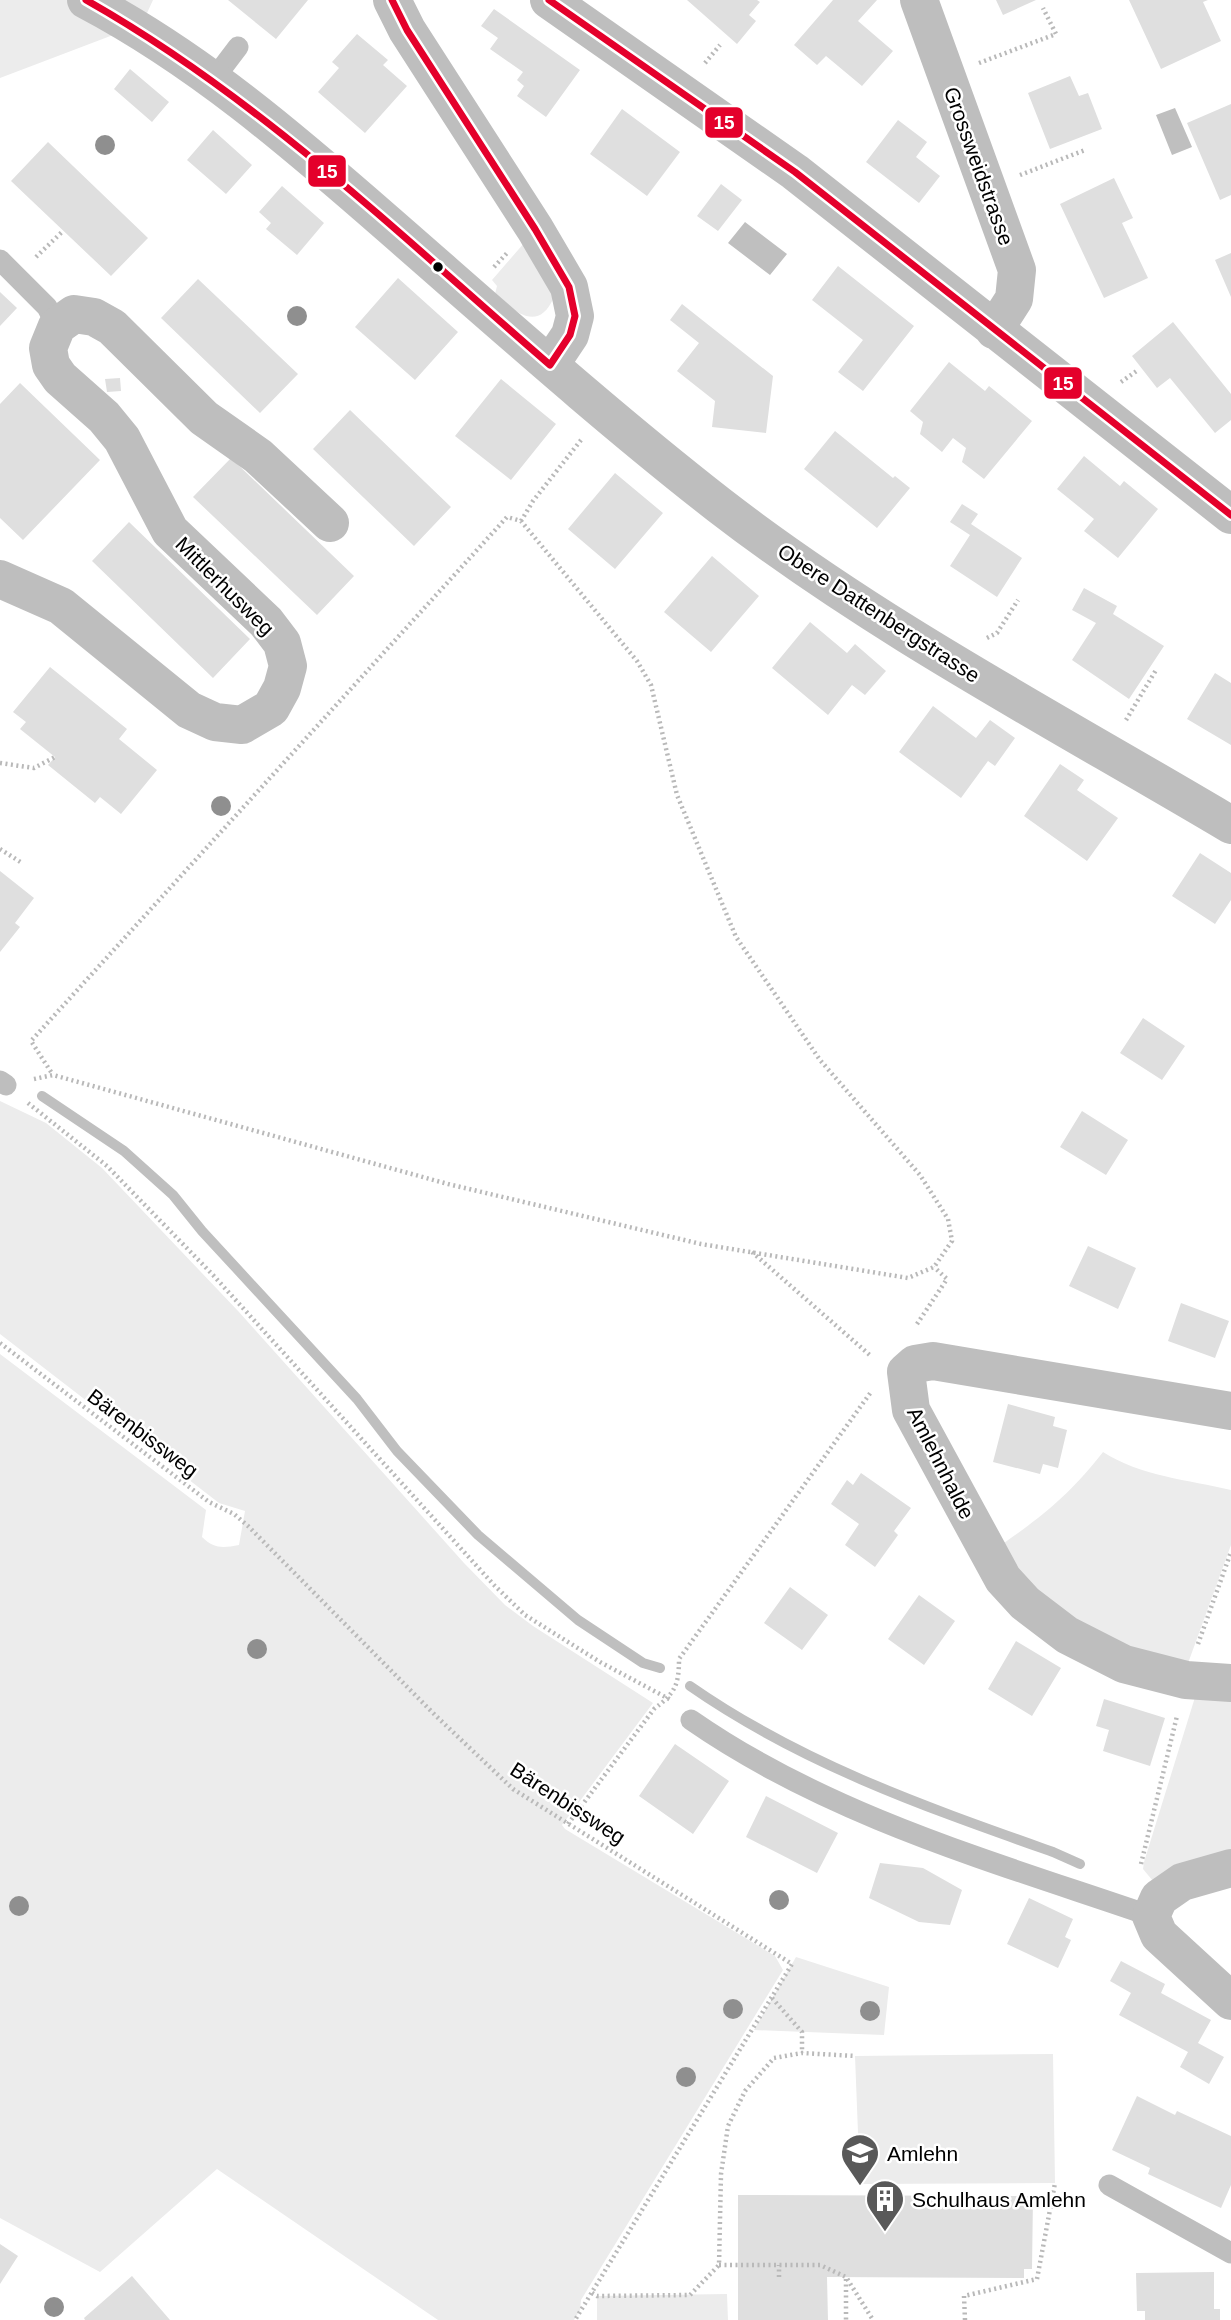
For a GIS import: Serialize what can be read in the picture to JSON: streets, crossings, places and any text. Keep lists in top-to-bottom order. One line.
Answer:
{"streets":{"street":["Grossweidstrasse","Mittlerhusweg","Obere Dattenbergstrasse","Amlehnhalde"],"path":["Bärenbissweg"]},"places":{"school or university":["Amlehn"],"building":["Schulhaus Amlehn"]},"lines":["transit line 15"]}
